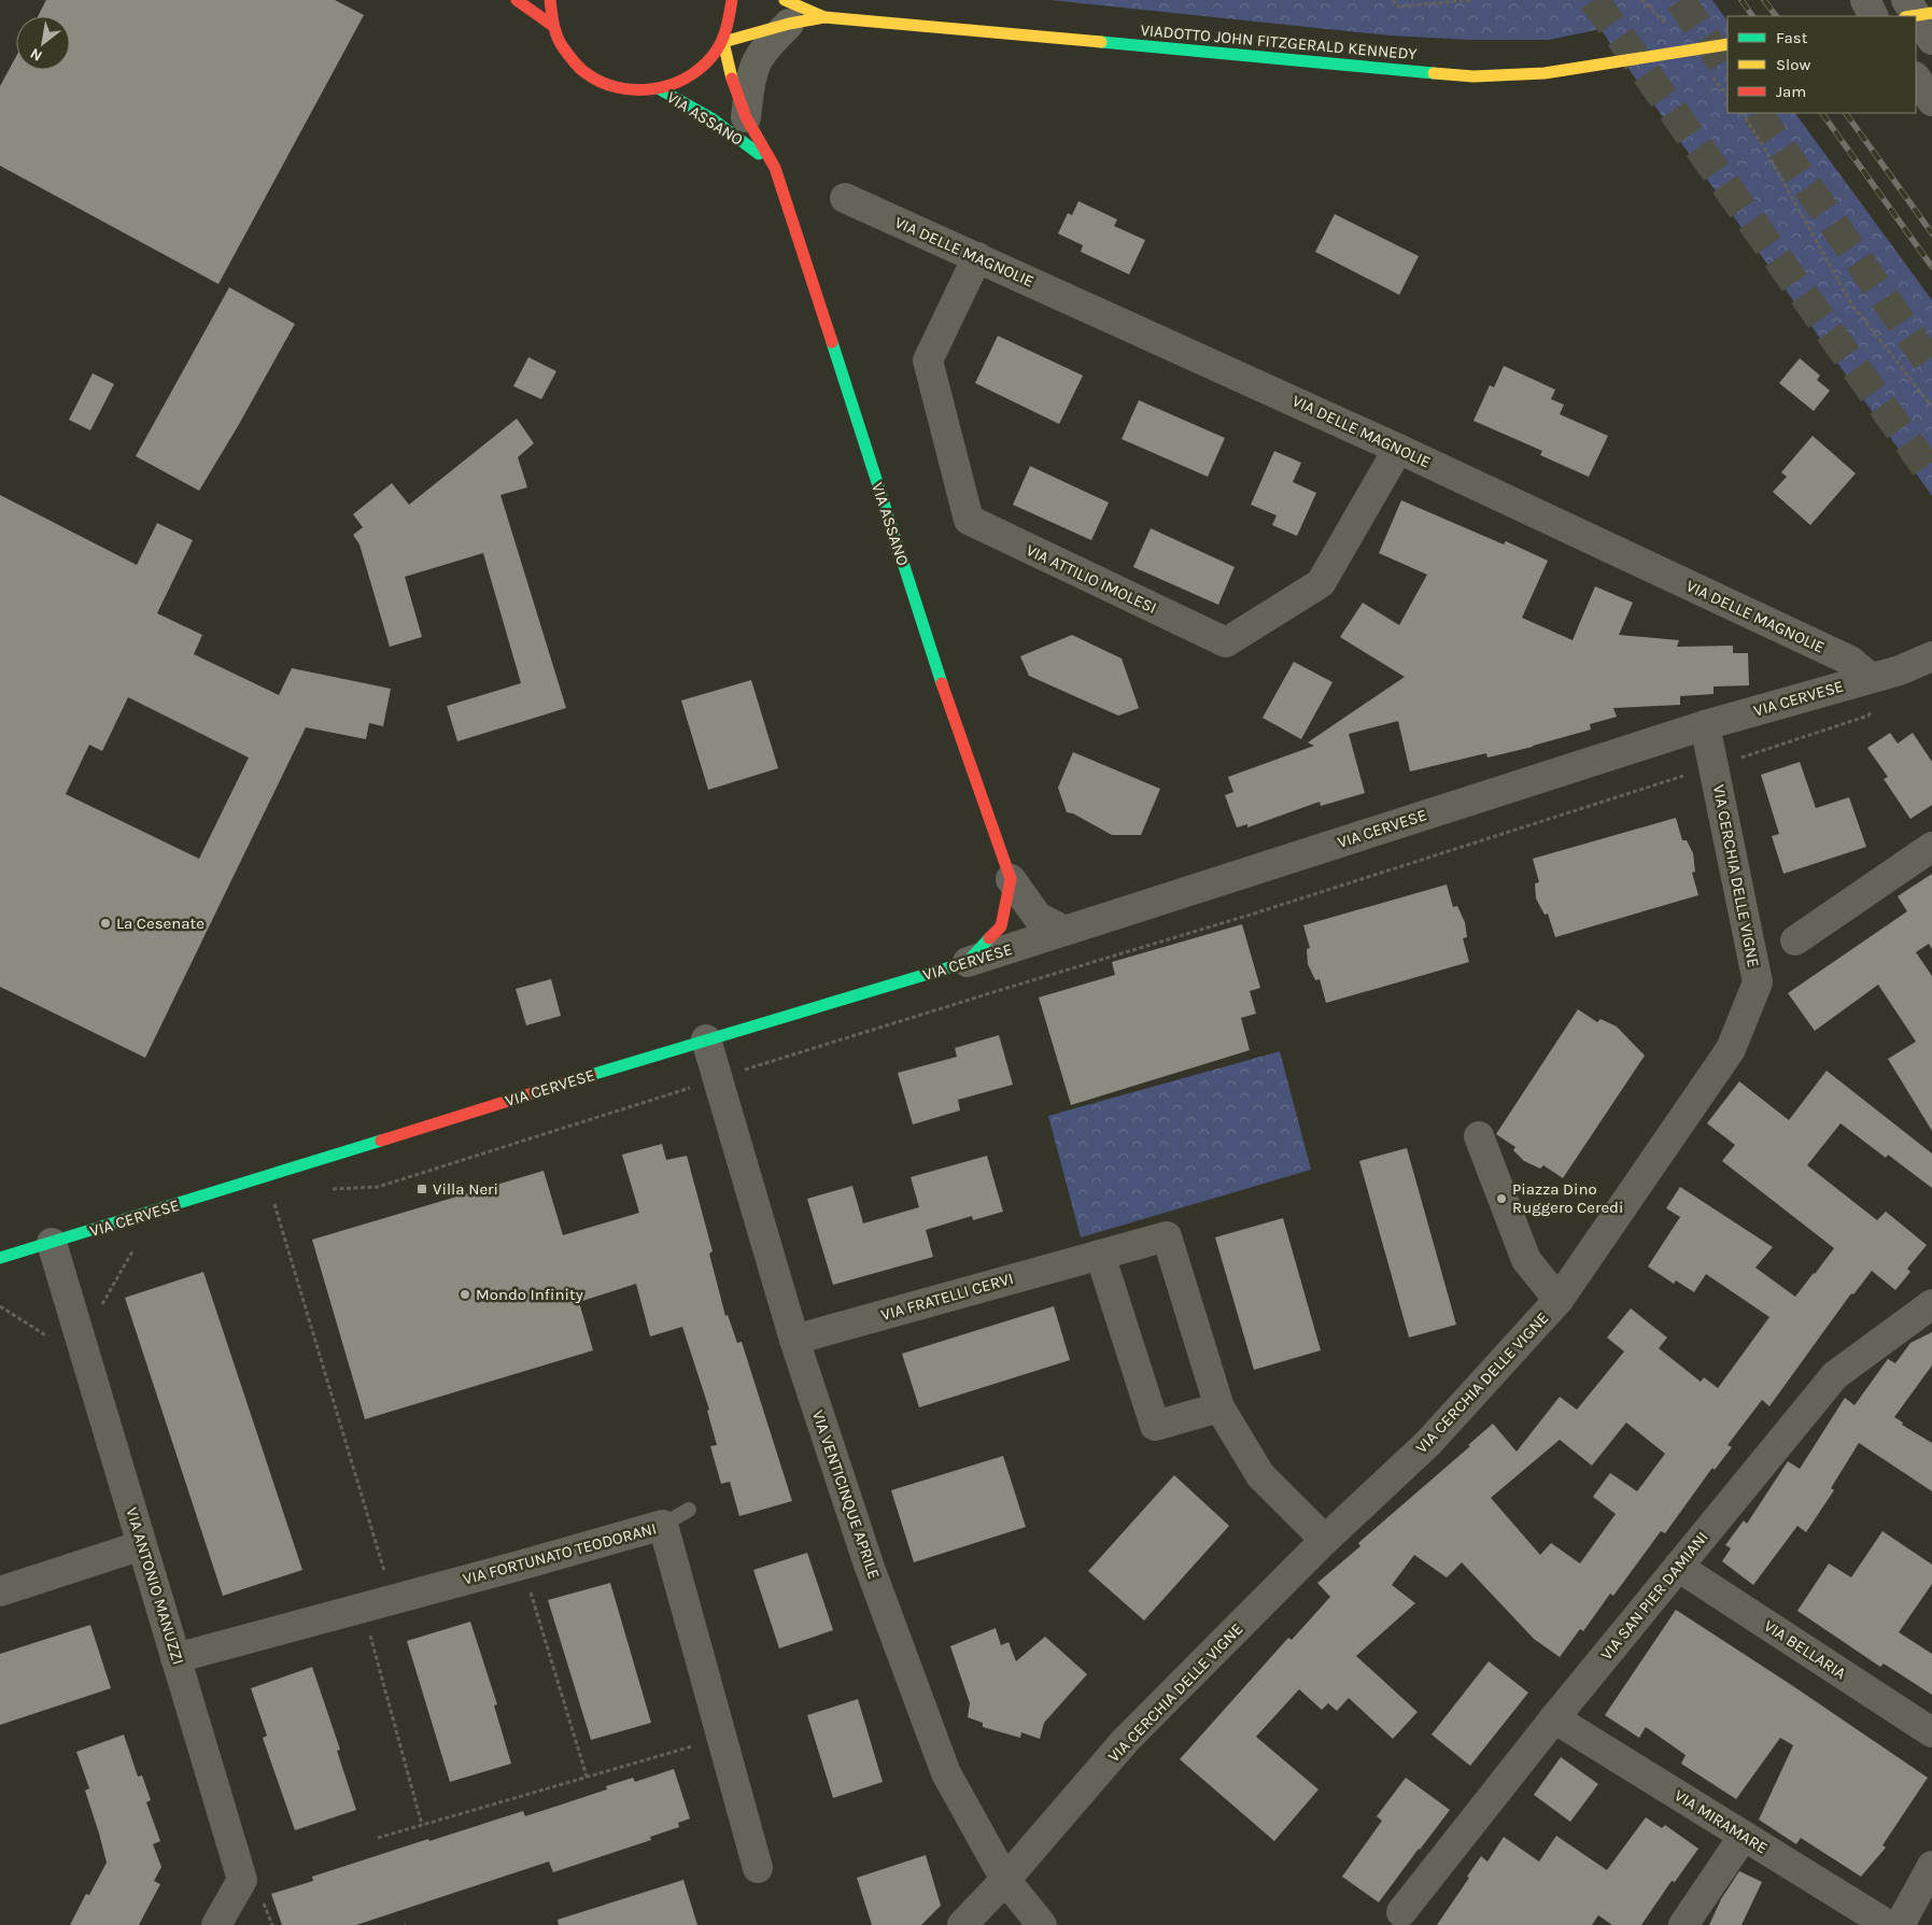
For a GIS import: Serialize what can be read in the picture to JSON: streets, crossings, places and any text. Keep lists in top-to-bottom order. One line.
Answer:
{"streets":{"street":["VIADOTTO JOHN FITZGERALD KENNEDY","VIA ASSANO","VIA DELLE MAGNOLIE","VIA ATTILIO IMOLESI","VIA CERVESE","VIA CERCHIA DELLE VIGNE","VIA FRATELLI CERVI","VIA VENTICINQUE APRILE","VIA FORTUNATO TEODORANI","VIA ANTONIO MANUZZI","VIA SAN PIER DAMIANI","VIA BELLARIA","VIA MIRAMARE"]},"crossings":[["VIADOTTO JOHN FITZGERALD KENNEDY","VIA ASSANO"],["VIA ASSANO","VIA CERVESE"],["VIA DELLE MAGNOLIE","VIA ATTILIO IMOLESI"],["VIA DELLE MAGNOLIE","VIA CERVESE"],["VIA CERVESE","VIA CERCHIA DELLE VIGNE"],["VIA CERVESE","VIA VENTICINQUE APRILE"],["VIA CERVESE","VIA ANTONIO MANUZZI"],["VIA CERCHIA DELLE VIGNE","VIA FRATELLI CERVI"],["VIA CERCHIA DELLE VIGNE","VIA VENTICINQUE APRILE"],["VIA FRATELLI CERVI","VIA VENTICINQUE APRILE"],["VIA FORTUNATO TEODORANI","VIA ANTONIO MANUZZI"],["VIA SAN PIER DAMIANI","VIA BELLARIA"],["VIA SAN PIER DAMIANI","VIA MIRAMARE"]],"places":{"other":["La Cesenate","Piazza Dino Ruggero Ceredi","Mondo Infinity"],"transit":["Villa Neri"]},"legend":["Fast","Slow","Jam"],"north":"bottom left"}
